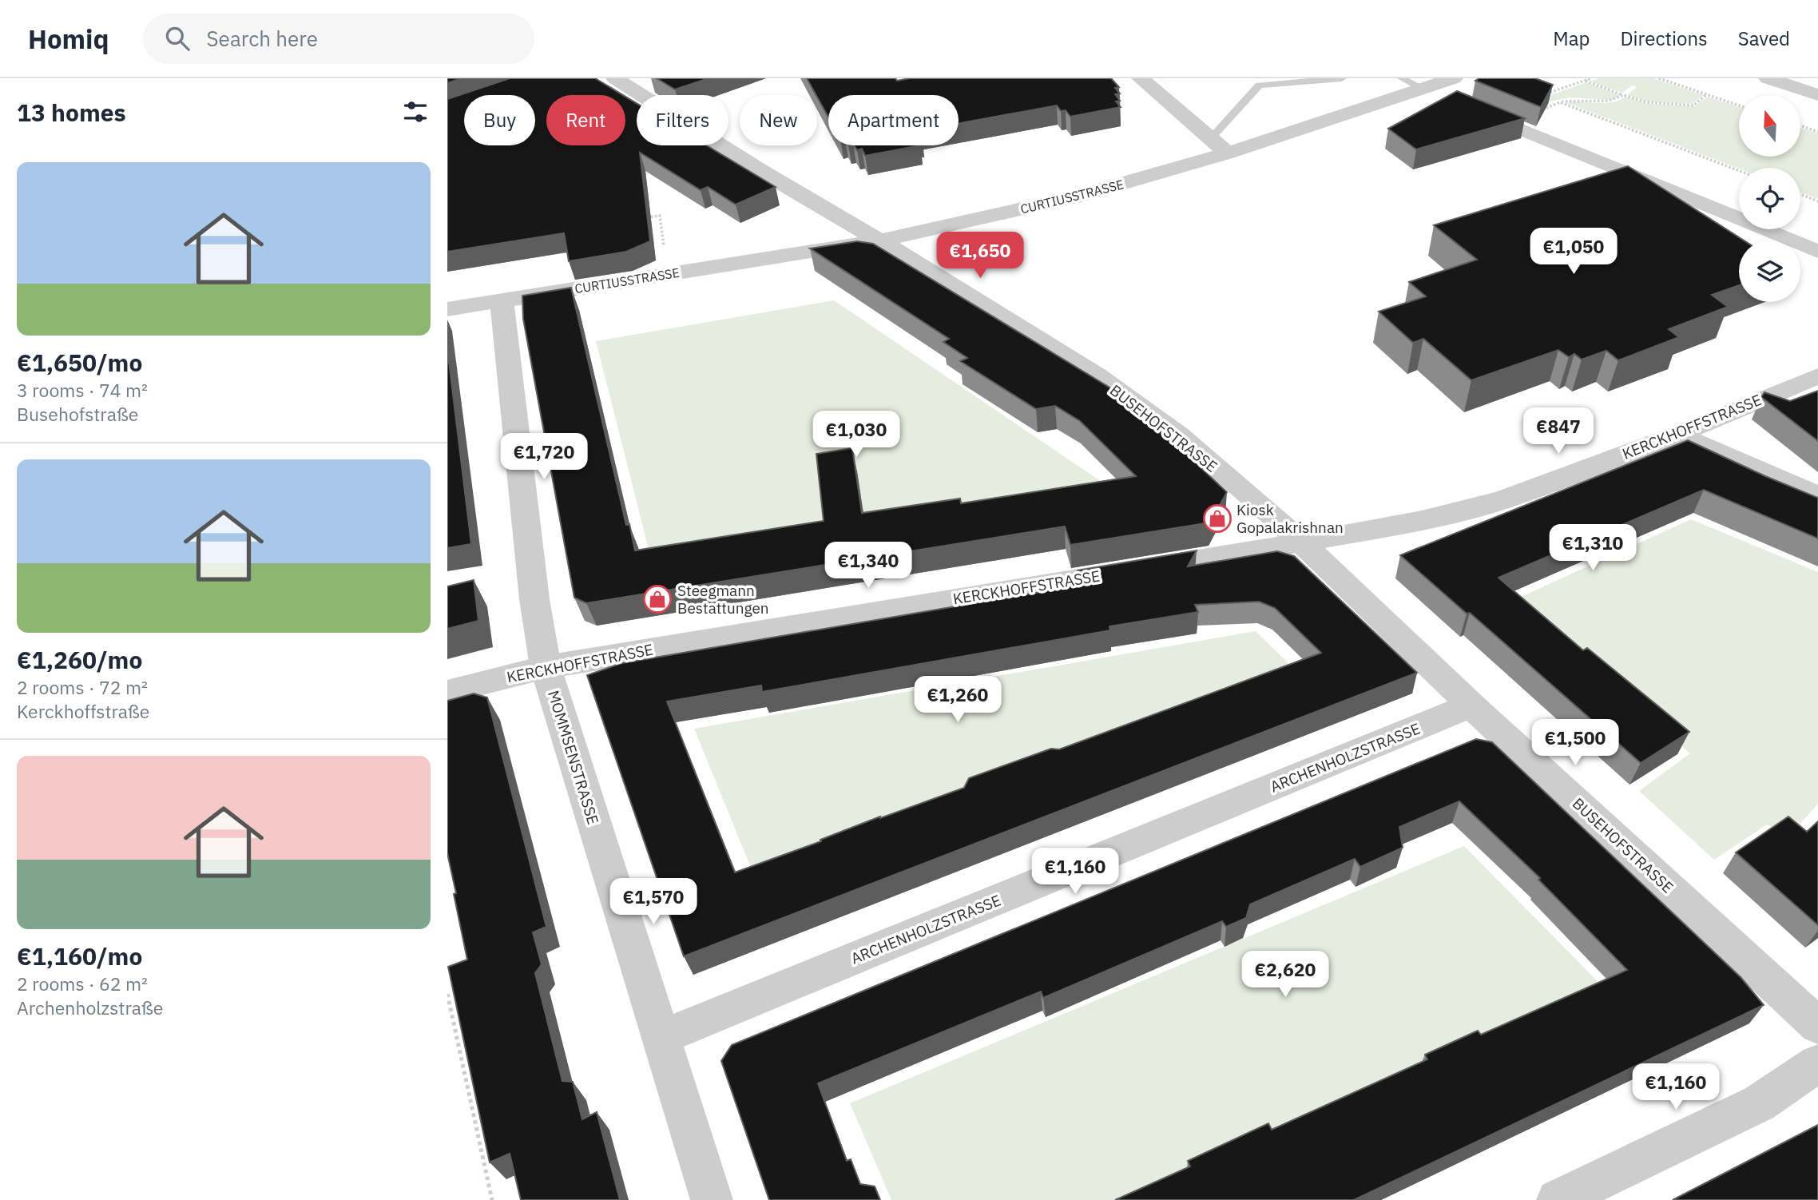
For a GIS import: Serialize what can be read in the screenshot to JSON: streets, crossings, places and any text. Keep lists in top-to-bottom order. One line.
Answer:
{"streets":{"street":["CURTIUSSTRASSE","KERCKHOFFSTRASSE","BUSEHOFSTRASSE","MOMMSENSTRASSE","ARCHENHOLZSTRASSE"]},"crossings":[["CURTIUSSTRASSE","BUSEHOFSTRASSE"],["CURTIUSSTRASSE","MOMMSENSTRASSE"],["KERCKHOFFSTRASSE","BUSEHOFSTRASSE"],["KERCKHOFFSTRASSE","MOMMSENSTRASSE"],["BUSEHOFSTRASSE","ARCHENHOLZSTRASSE"],["MOMMSENSTRASSE","ARCHENHOLZSTRASSE"]],"places":{"shop":["Kiosk Gopalakrishnan","Steegmann Bestattungen"]},"north":"top","page":{"header":"Homiq","search":"Search here","nav":["Map","Directions","Saved"],"heading":"13 homes","chip":["Buy","Rent","Filters","New","Apartment"],"list":[{"name":"€1,650/mo","note":"3 rooms · 74 m² · Busehofstraße"},{"name":"€1,260/mo","note":"2 rooms · 72 m² · Kerckhoffstraße"},{"name":"€1,160/mo","note":"2 rooms · 62 m² · Archenholzstraße"}],"price":["€1,050","€1,650","€847","€1,030","€1,720","€1,310","€1,340","€1,260","€1,500","€1,160","€1,570","€2,620","€1,160"]}}
